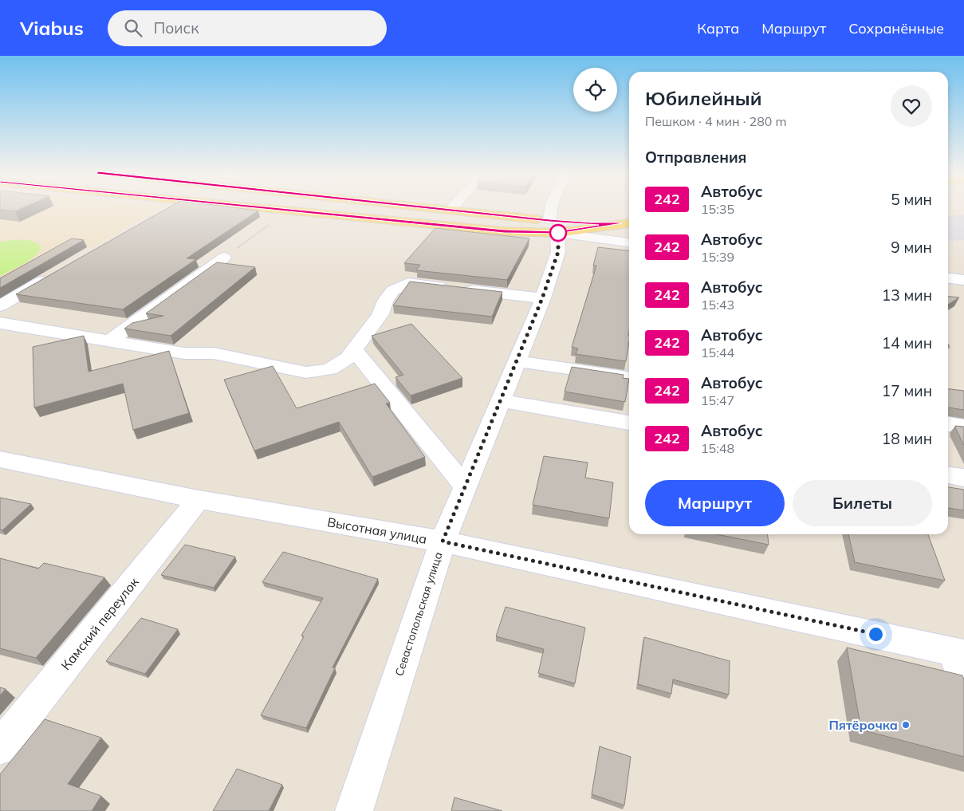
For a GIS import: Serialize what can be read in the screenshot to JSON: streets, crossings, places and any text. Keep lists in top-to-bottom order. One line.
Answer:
{"streets":{"street":["Высотная улица","Севастопольская улица","Камский переулок"]},"crossings":[["Высотная улица","Севастопольская улица"],["Высотная улица","Камский переулок"]],"places":["Пятёрочка"],"lines":["bus line 242"],"page":{"header":"Viabus","search":"Поиск","nav":["Карта","Маршрут","Сохранённые"],"heading":[["Юбилейный","Пешком · 4 мин · 280 m"],"Отправления"],"list":[{"mark":"242","name":"Автобус","note":"15:35","value":"5 мин"},{"mark":"242","name":"Автобус","note":"15:39","value":"9 мин"},{"mark":"242","name":"Автобус","note":"15:43","value":"13 мин"},{"mark":"242","name":"Автобус","note":"15:44","value":"14 мин"},{"mark":"242","name":"Автобус","note":"15:47","value":"17 мин"},{"mark":"242","name":"Автобус","note":"15:48","value":"18 мин"}],"buttons":["Маршрут","Билеты"]}}
